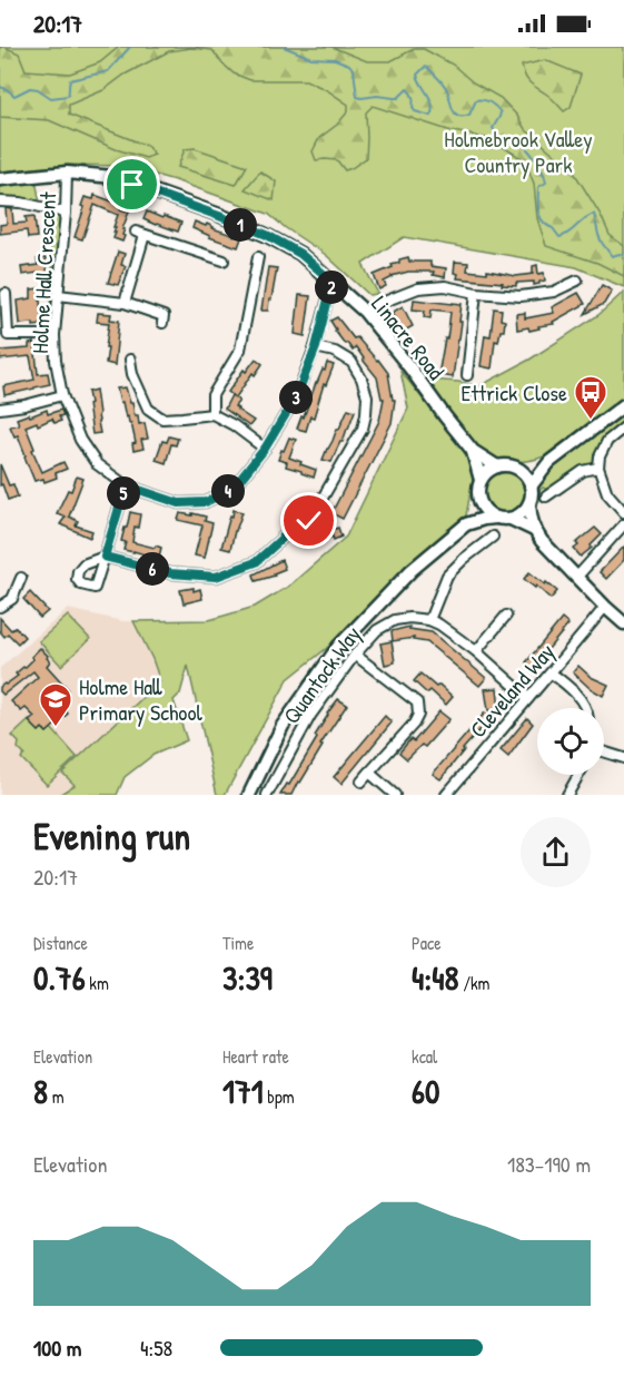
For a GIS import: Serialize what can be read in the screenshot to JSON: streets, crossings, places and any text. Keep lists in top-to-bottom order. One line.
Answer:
{"streets":{"street":["Holme Hall Crescent","Linacre Road","Quantock Way","Cleveland Way"]},"crossings":[["Holme Hall Crescent","Linacre Road"]],"parks":["Holmebrook Valley Country Park"],"places":{"bus stop":["Ettrick Close"],"school or university":["Holme Hall Primary School"]},"page":{"status":"20:17","pins":["1","2","3","4","5","6"],"heading":["Evening run","20:17"],"stats":[["Distance","0.76 km"],["Time","3:39"],["Pace","4:48 /km"],["Elevation","8 m"],["Heart rate","171 bpm"],["kcal","60"]],"chart":["Elevation","183–190 m"],"list":[{"name":"100 m","note":"4:58"}]}}
